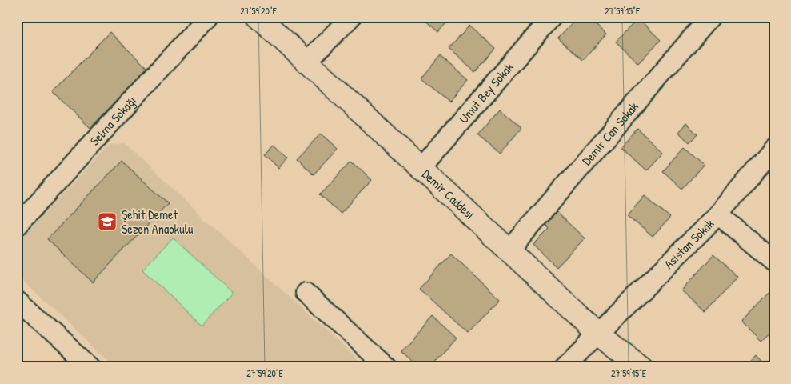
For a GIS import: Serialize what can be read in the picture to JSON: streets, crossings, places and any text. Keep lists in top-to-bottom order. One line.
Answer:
{"streets":{"street":["Umut Bey Sokak","Selma Sokağı","Demir Can Sokak","Demir Caddesi","Asistan Sokak"]},"crossings":[["Umut Bey Sokak","Demir Caddesi"],["Demir Can Sokak","Demir Caddesi"],["Demir Caddesi","Asistan Sokak"]],"places":{"school or university":["Şehit Demet Sezen Anaokulu"]},"coordinates":["27°59'20\"E","27°59'15\"E"]}
